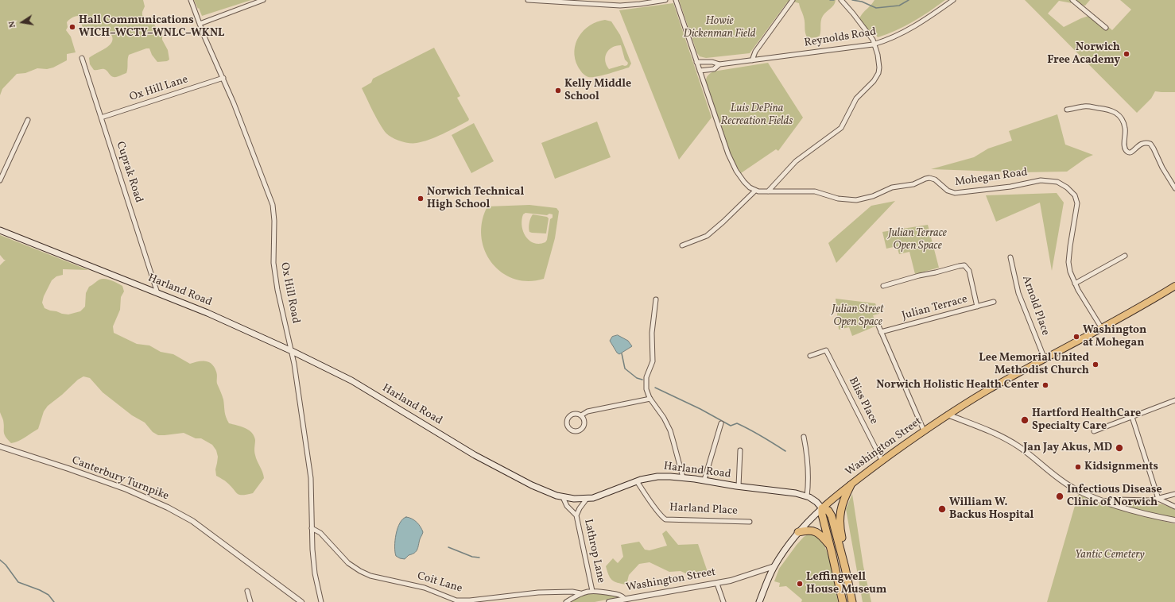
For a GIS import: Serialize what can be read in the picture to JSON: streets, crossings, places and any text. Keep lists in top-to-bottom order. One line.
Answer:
{"streets":{"highway":["Washington Street"],"main road":["Harland Road"],"street":["Reynolds Road","Ox Hill Lane","Cuprak Road","Mohegan Road","Ox Hill Road","Arnold Place","Julian Terrace","Bliss Place","Canterbury Turnpike","Harland Place","Lathrop Lane","Coit Lane"]},"crossings":[["Ox Hill Lane","Cuprak Road"],["Ox Hill Lane","Ox Hill Road"],["Cuprak Road","Harland Road"],["Mohegan Road","Washington Street"],["Harland Road","Ox Hill Road"],["Harland Road","Washington Street"],["Harland Road","Harland Place"],["Harland Road","Lathrop Lane"],["Ox Hill Road","Coit Lane"],["Arnold Place","Washington Street"],["Bliss Place","Washington Street"],["Washington Street","Lathrop Lane"],["Lathrop Lane","Coit Lane"]],"parks":["Howie Dickenman Field","Luis DePina Recreation Fields","Julian Terrace Open Space","Julian Street Open Space","Yantic Cemetery"],"places":["Hall Communications WICH–WCTY–WNLC–WKNL","Norwich Free Academy","Kelly Middle School","Norwich Technical High School","Washington at Mohegan","Lee Memorial United Methodist Church","Norwich Holistic Health Center","Hartford HealthCare Specialty Care","Jan Jay Akus, MD","Kidsignments","Infectious Disease Clinic of Norwich","William W. Backus Hospital","Leffingwell House Museum"],"north":"left"}
